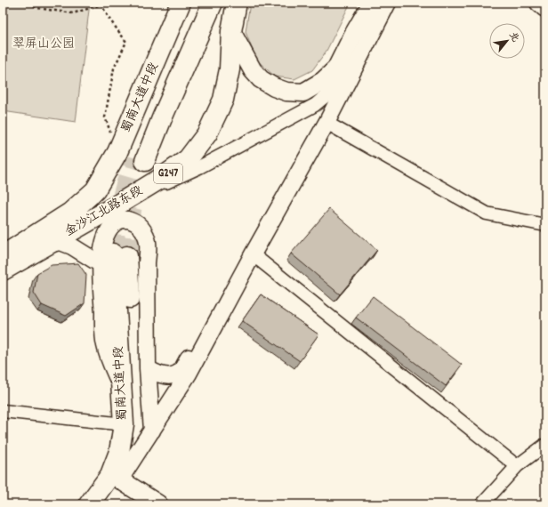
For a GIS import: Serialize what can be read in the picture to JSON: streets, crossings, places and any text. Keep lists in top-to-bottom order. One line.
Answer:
{"streets":{"main road":["蜀南大道中段","G247","金沙江北路东段"]},"crossings":[["蜀南大道中段","金沙江北路东段"]],"parks":["翠屏山公园"],"north":"top right"}
